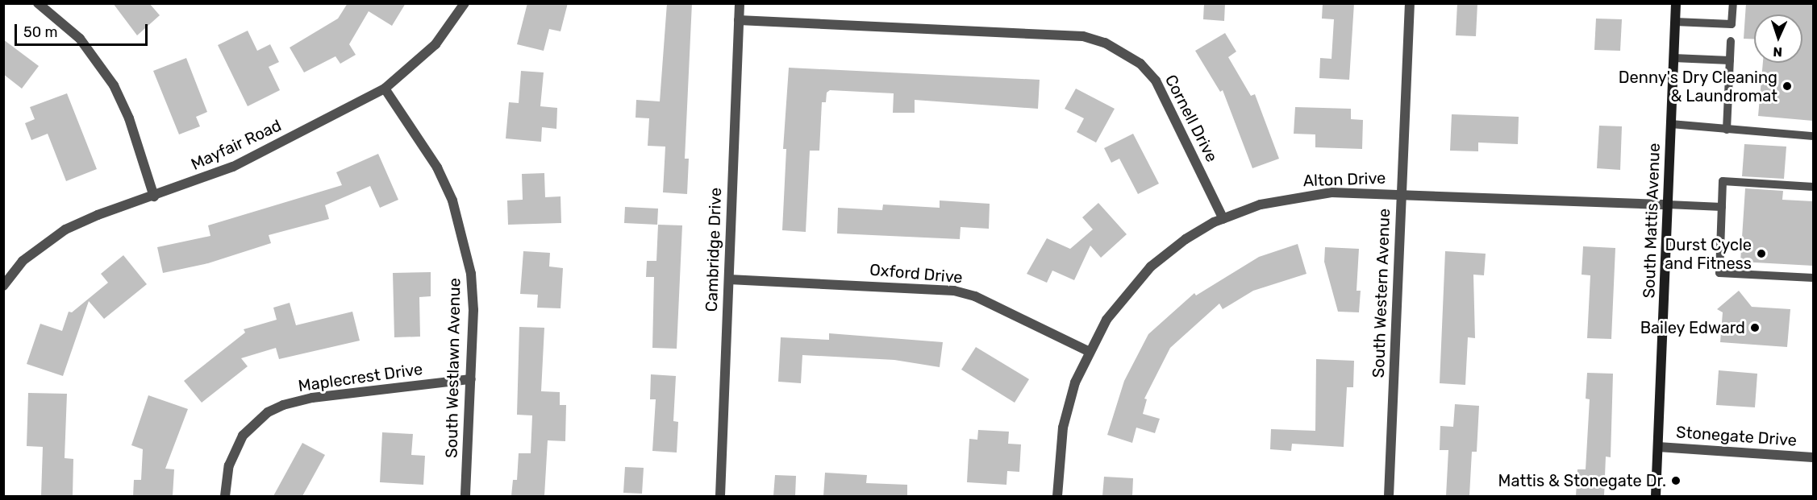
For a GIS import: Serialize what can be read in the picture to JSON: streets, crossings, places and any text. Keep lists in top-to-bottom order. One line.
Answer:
{"streets":{"main road":["South Mattis Avenue"],"street":["Cornell Drive","Mayfair Road","Alton Drive","Cambridge Drive","Oxford Drive","South Western Avenue","South Westlawn Avenue","Maplecrest Drive","Stonegate Drive"]},"crossings":[["Cornell Drive","Alton Drive"],["Cornell Drive","Cambridge Drive"],["Mayfair Road","South Westlawn Avenue"],["Alton Drive","South Mattis Avenue"],["Alton Drive","Oxford Drive"],["Alton Drive","South Western Avenue"],["South Mattis Avenue","Stonegate Drive"],["Cambridge Drive","Oxford Drive"],["South Westlawn Avenue","Maplecrest Drive"]],"places":["Denny's Dry Cleaning & Laundromat","Durst Cycle and Fitness","Bailey Edward","Mattis & Stonegate Dr."],"scale_bar":"50 m","north":"bottom"}
